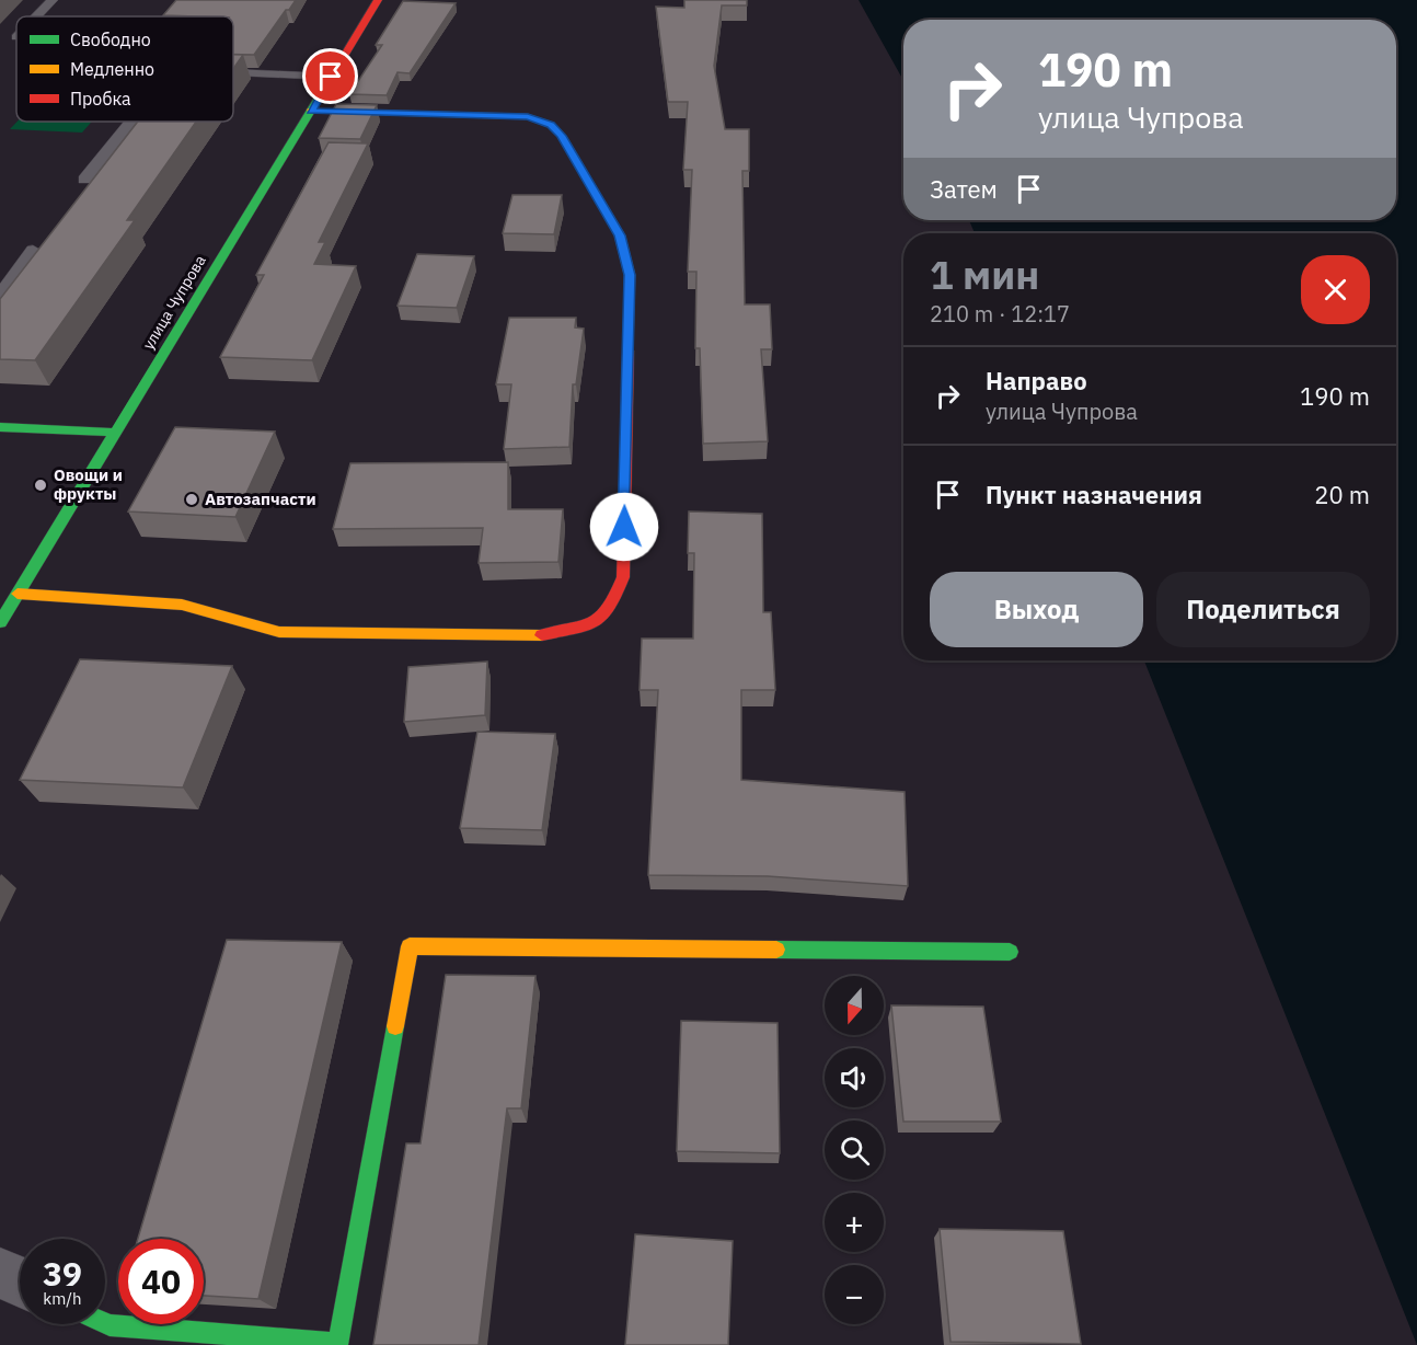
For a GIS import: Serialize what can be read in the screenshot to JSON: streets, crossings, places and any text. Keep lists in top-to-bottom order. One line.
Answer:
{"streets":{"street":["улица Чупрова"]},"places":["Овощи и фрукты","Автозапчасти"],"legend":["Свободно","Медленно","Пробка"],"north":"bottom","page":{"turn":["190 m","улица Чупрова"],"then":"Затем","heading":["1 мин","210 m · 12:17"],"list":[{"name":"Направо","note":"улица Чупрова","value":"190 m"},{"name":"Пункт назначения","value":"20 m"}],"buttons":["Выход","Поделиться"],"map_buttons":["+","−"],"speed":"39 km/h","limit":"40"}}
